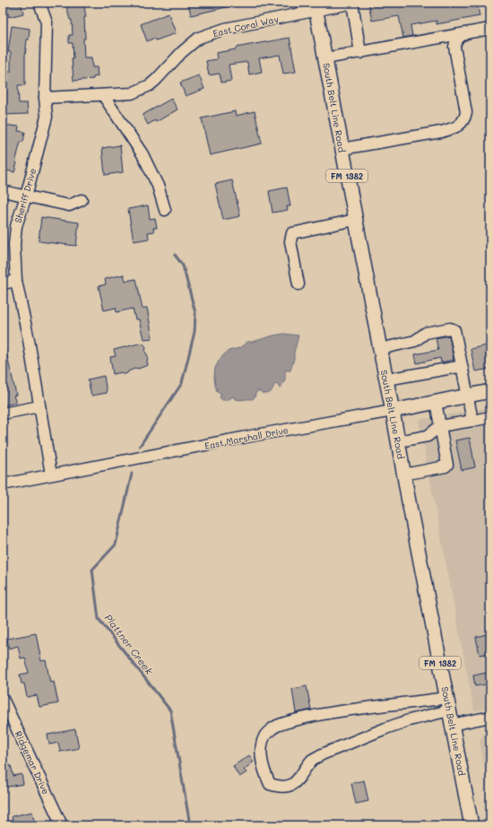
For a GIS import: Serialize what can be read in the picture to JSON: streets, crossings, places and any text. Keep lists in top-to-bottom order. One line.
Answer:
{"streets":{"main road":["South Belt Line Road","FM 1382","East Marshall Drive"],"street":["East Coral Way","Sheriff Drive","Ridgemar Drive"]},"crossings":[["East Coral Way","South Belt Line Road"],["East Coral Way","Sheriff Drive"],["South Belt Line Road","East Marshall Drive"],["Sheriff Drive","East Marshall Drive"]],"water":["Plattner Creek"]}
